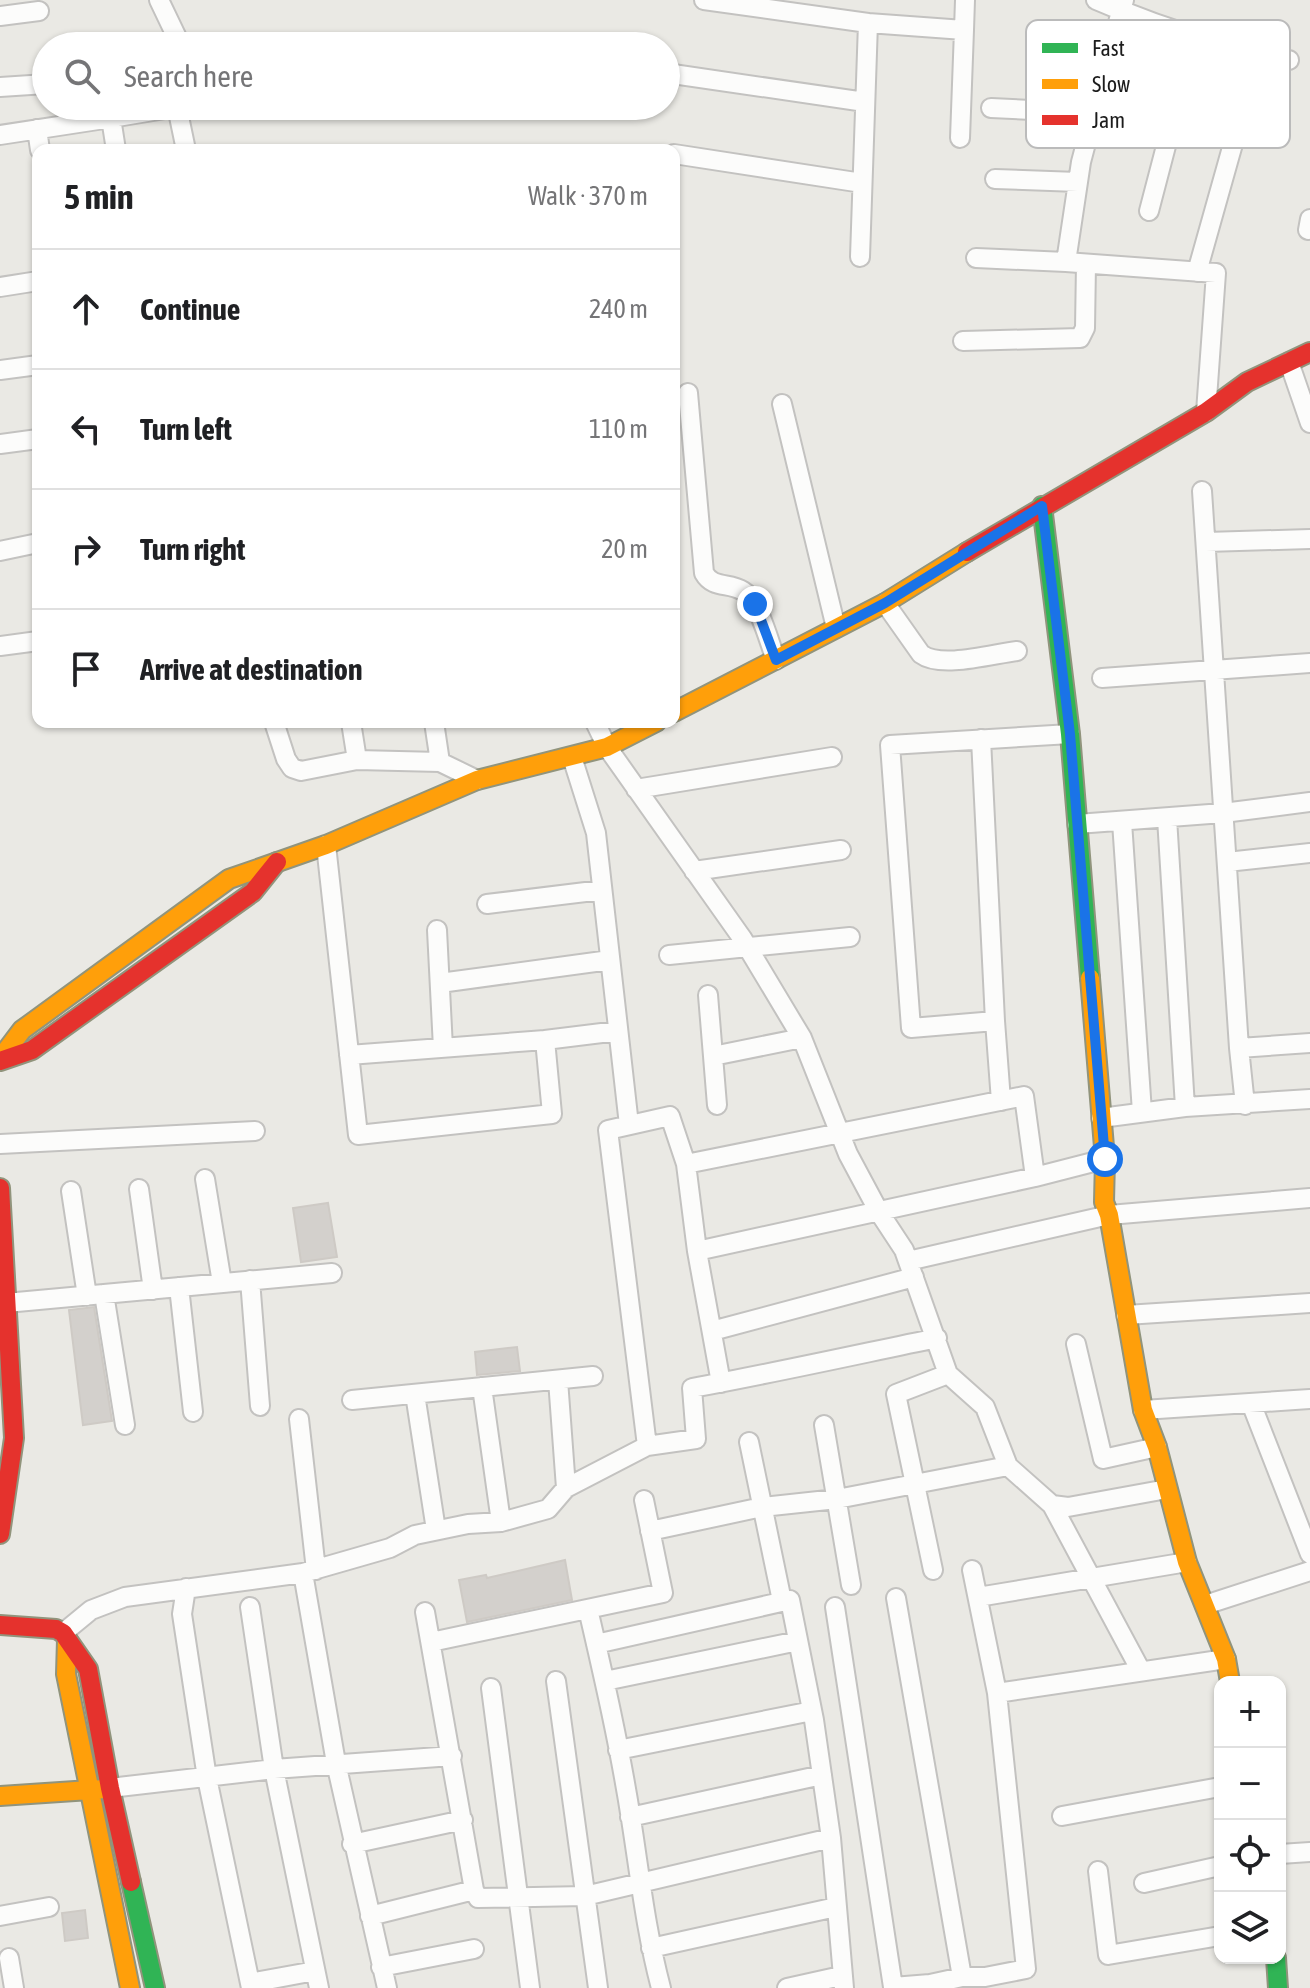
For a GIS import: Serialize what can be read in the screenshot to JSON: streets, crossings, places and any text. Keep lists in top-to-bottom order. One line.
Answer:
{"legend":["Fast","Slow","Jam"],"page":{"search":"Search here","heading":["5 min","Walk · 370 m"],"list":[["Continue","240 m"],["Turn left","110 m"],["Turn right","20 m"],"Arrive at destination"],"map_buttons":["+","−"]}}
